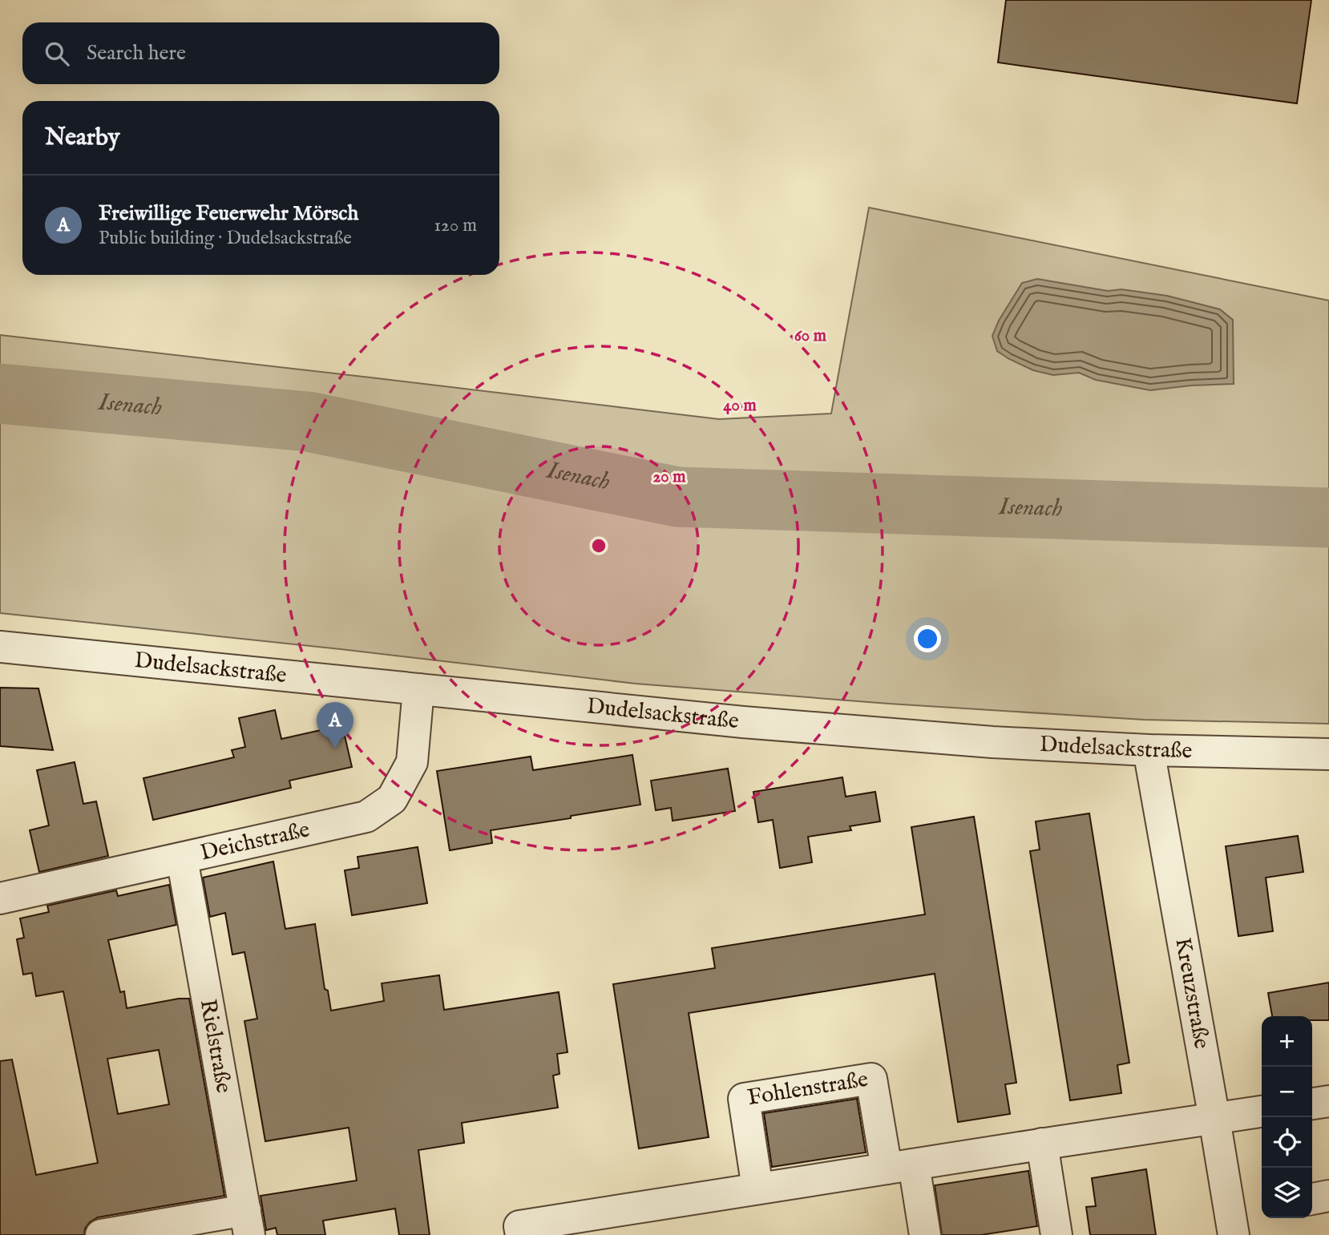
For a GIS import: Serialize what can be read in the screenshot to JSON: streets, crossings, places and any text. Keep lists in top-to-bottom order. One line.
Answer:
{"streets":{"street":["Dudelsackstraße","Deichstraße","Kreuzstraße","Rielstraße","Fohlenstraße"]},"crossings":[["Dudelsackstraße","Deichstraße"],["Dudelsackstraße","Kreuzstraße"],["Deichstraße","Rielstraße"]],"water":["Isenach"],"page":{"search":"Search here","heading":"Nearby","list":[{"mark":"A","name":"Freiwillige Feuerwehr Mörsch","note":"Public building · Dudelsackstraße","value":"120 m"}],"pins":"A","map_buttons":["+","−"]},"rings":["60 m","40 m","20 m"]}
